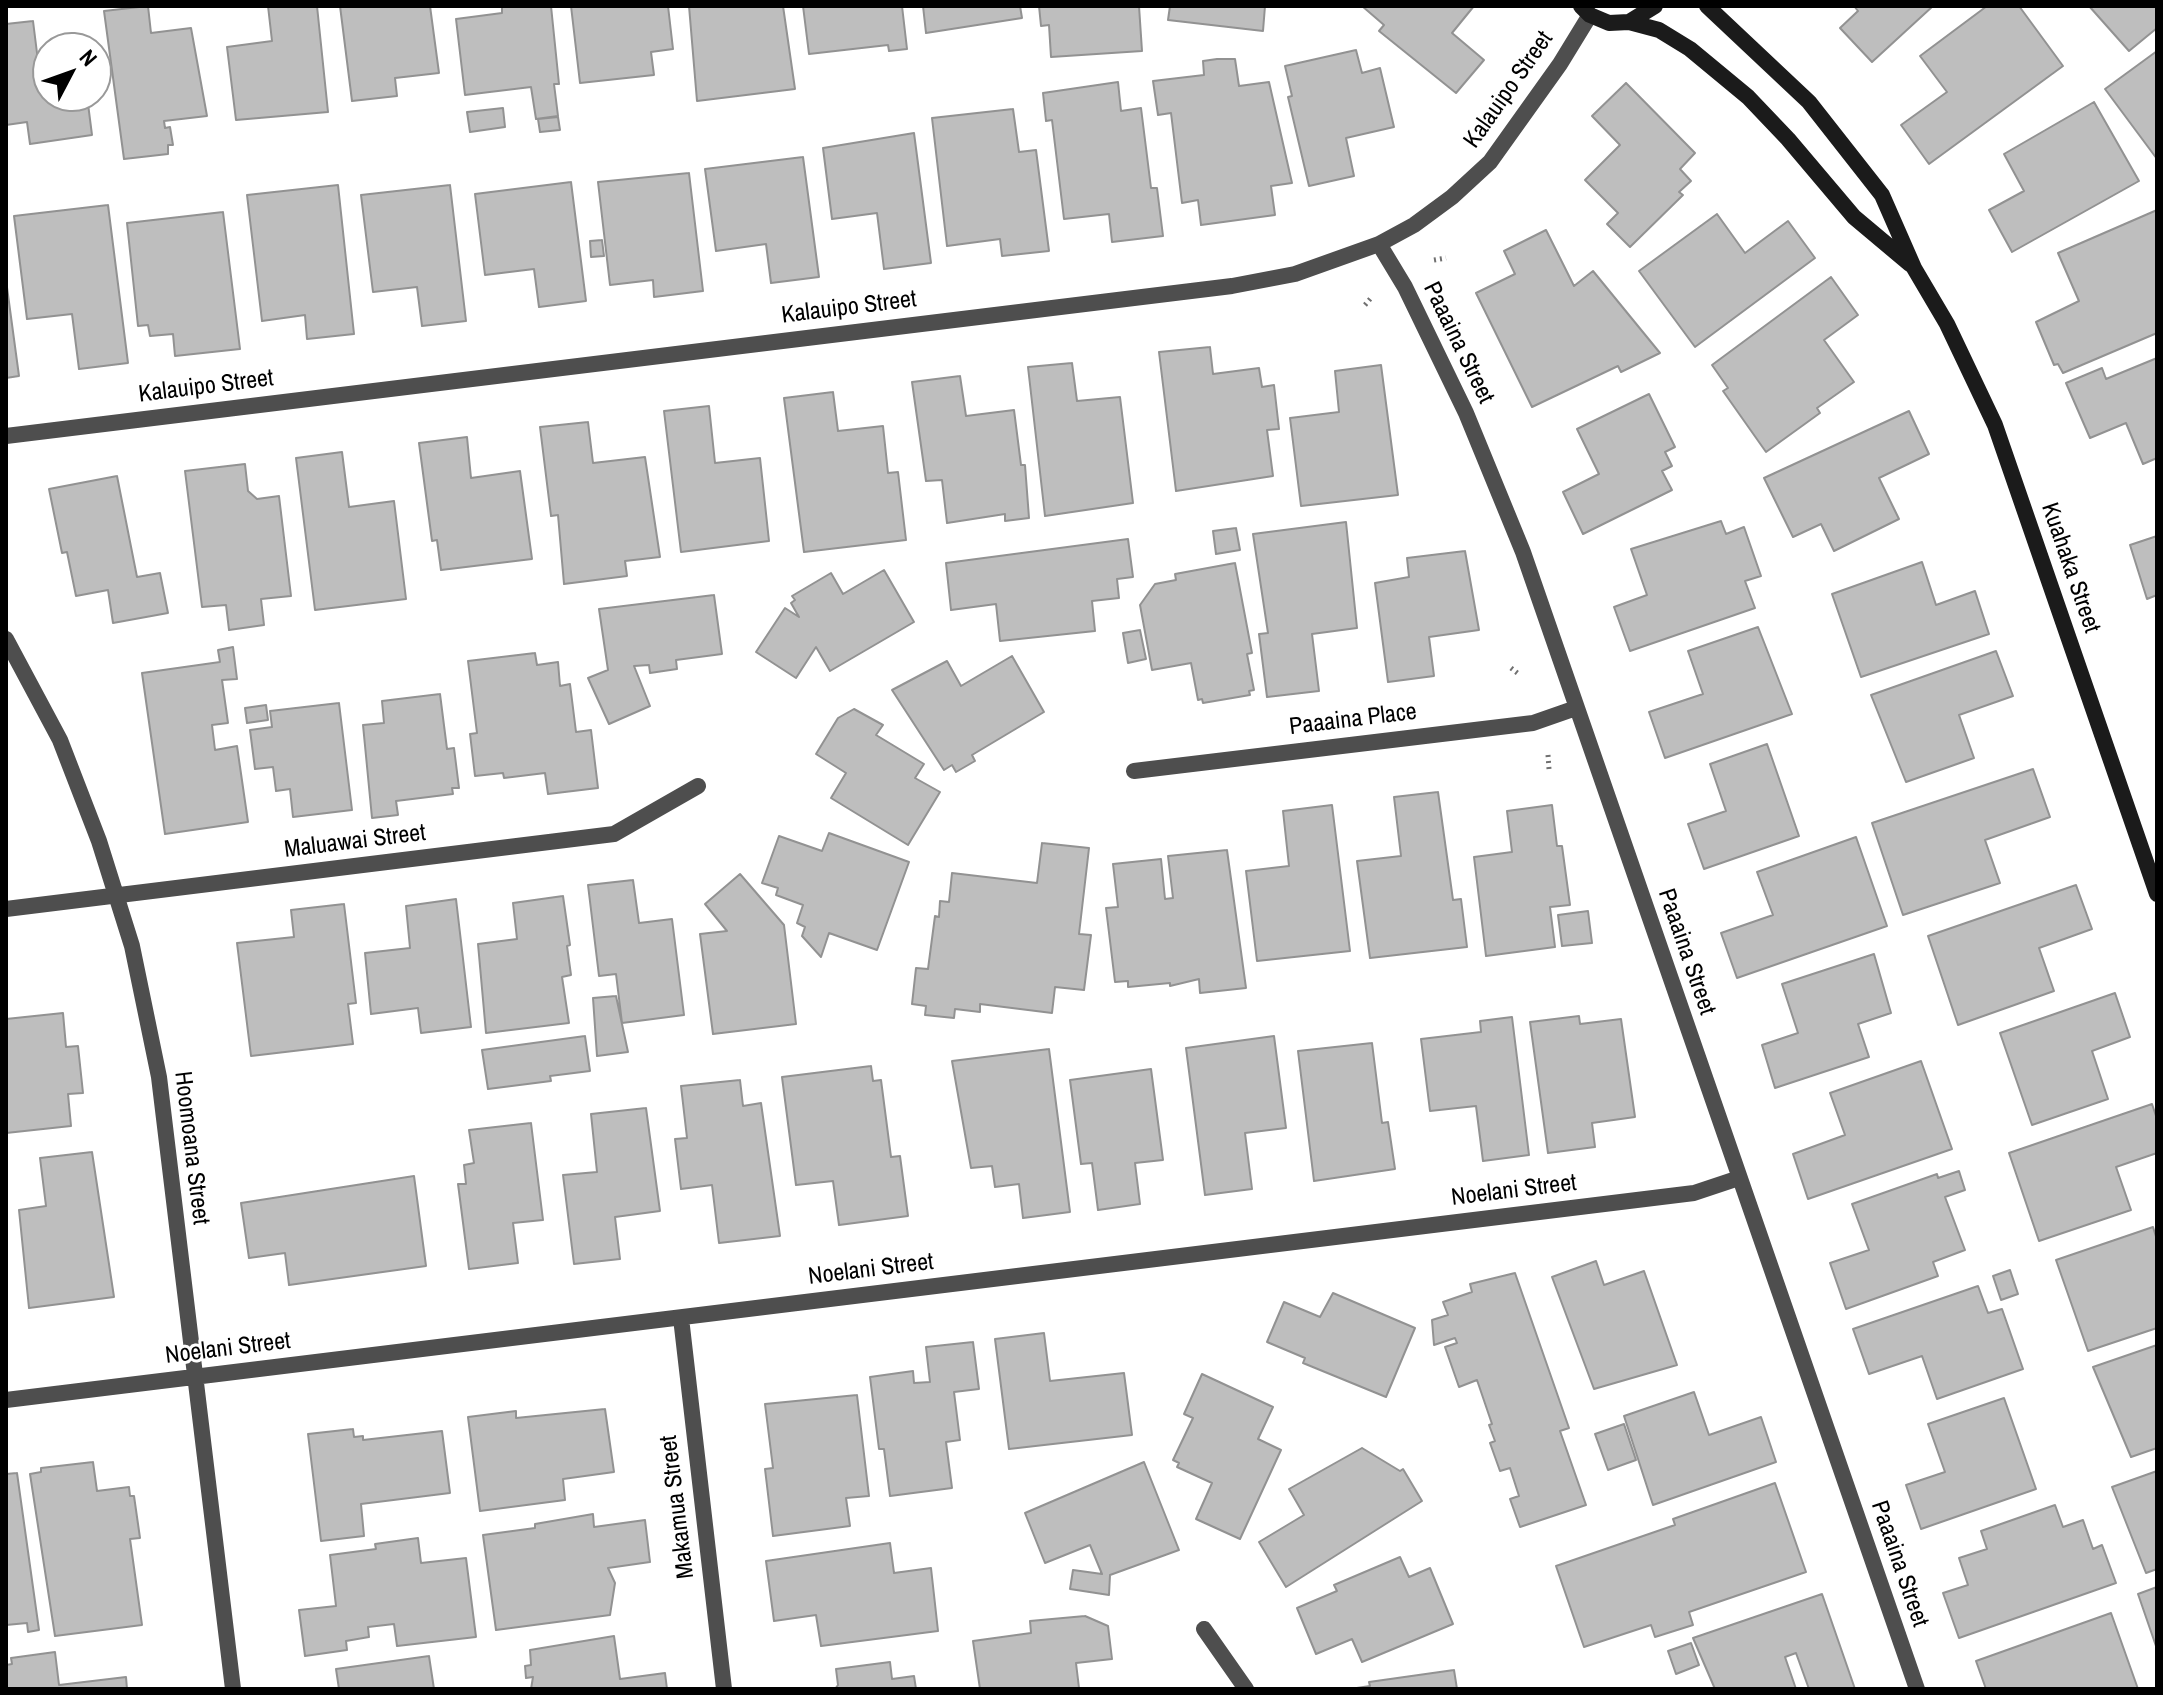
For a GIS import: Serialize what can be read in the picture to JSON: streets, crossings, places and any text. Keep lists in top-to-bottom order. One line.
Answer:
{"streets":{"street":["Kalauipo Street","Paaaina Street","Kuahaka Street","Paaaina Place","Maluawai Street","Hoomoana Street","Noelani Street","Makamua Street"]},"crossings":[["Kalauipo Street","Paaaina Street"],["Kalauipo Street","Kuahaka Street"],["Paaaina Street","Paaaina Place"],["Paaaina Street","Noelani Street"],["Maluawai Street","Hoomoana Street"],["Hoomoana Street","Noelani Street"],["Noelani Street","Makamua Street"]],"north":"top right"}
